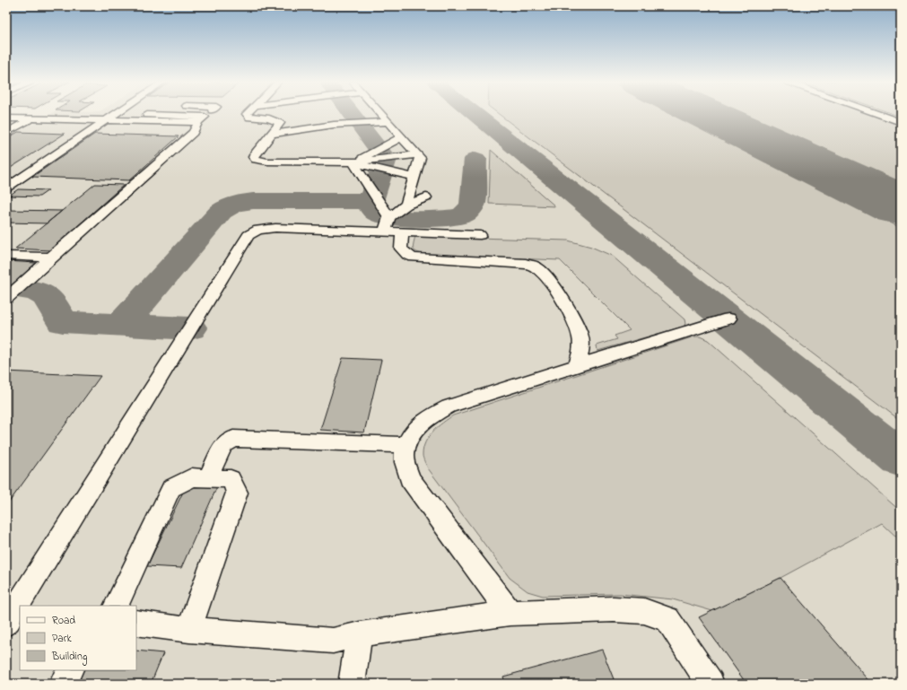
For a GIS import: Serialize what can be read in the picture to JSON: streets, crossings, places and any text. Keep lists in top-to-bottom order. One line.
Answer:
{"legend":["Road","Park","Building"]}
